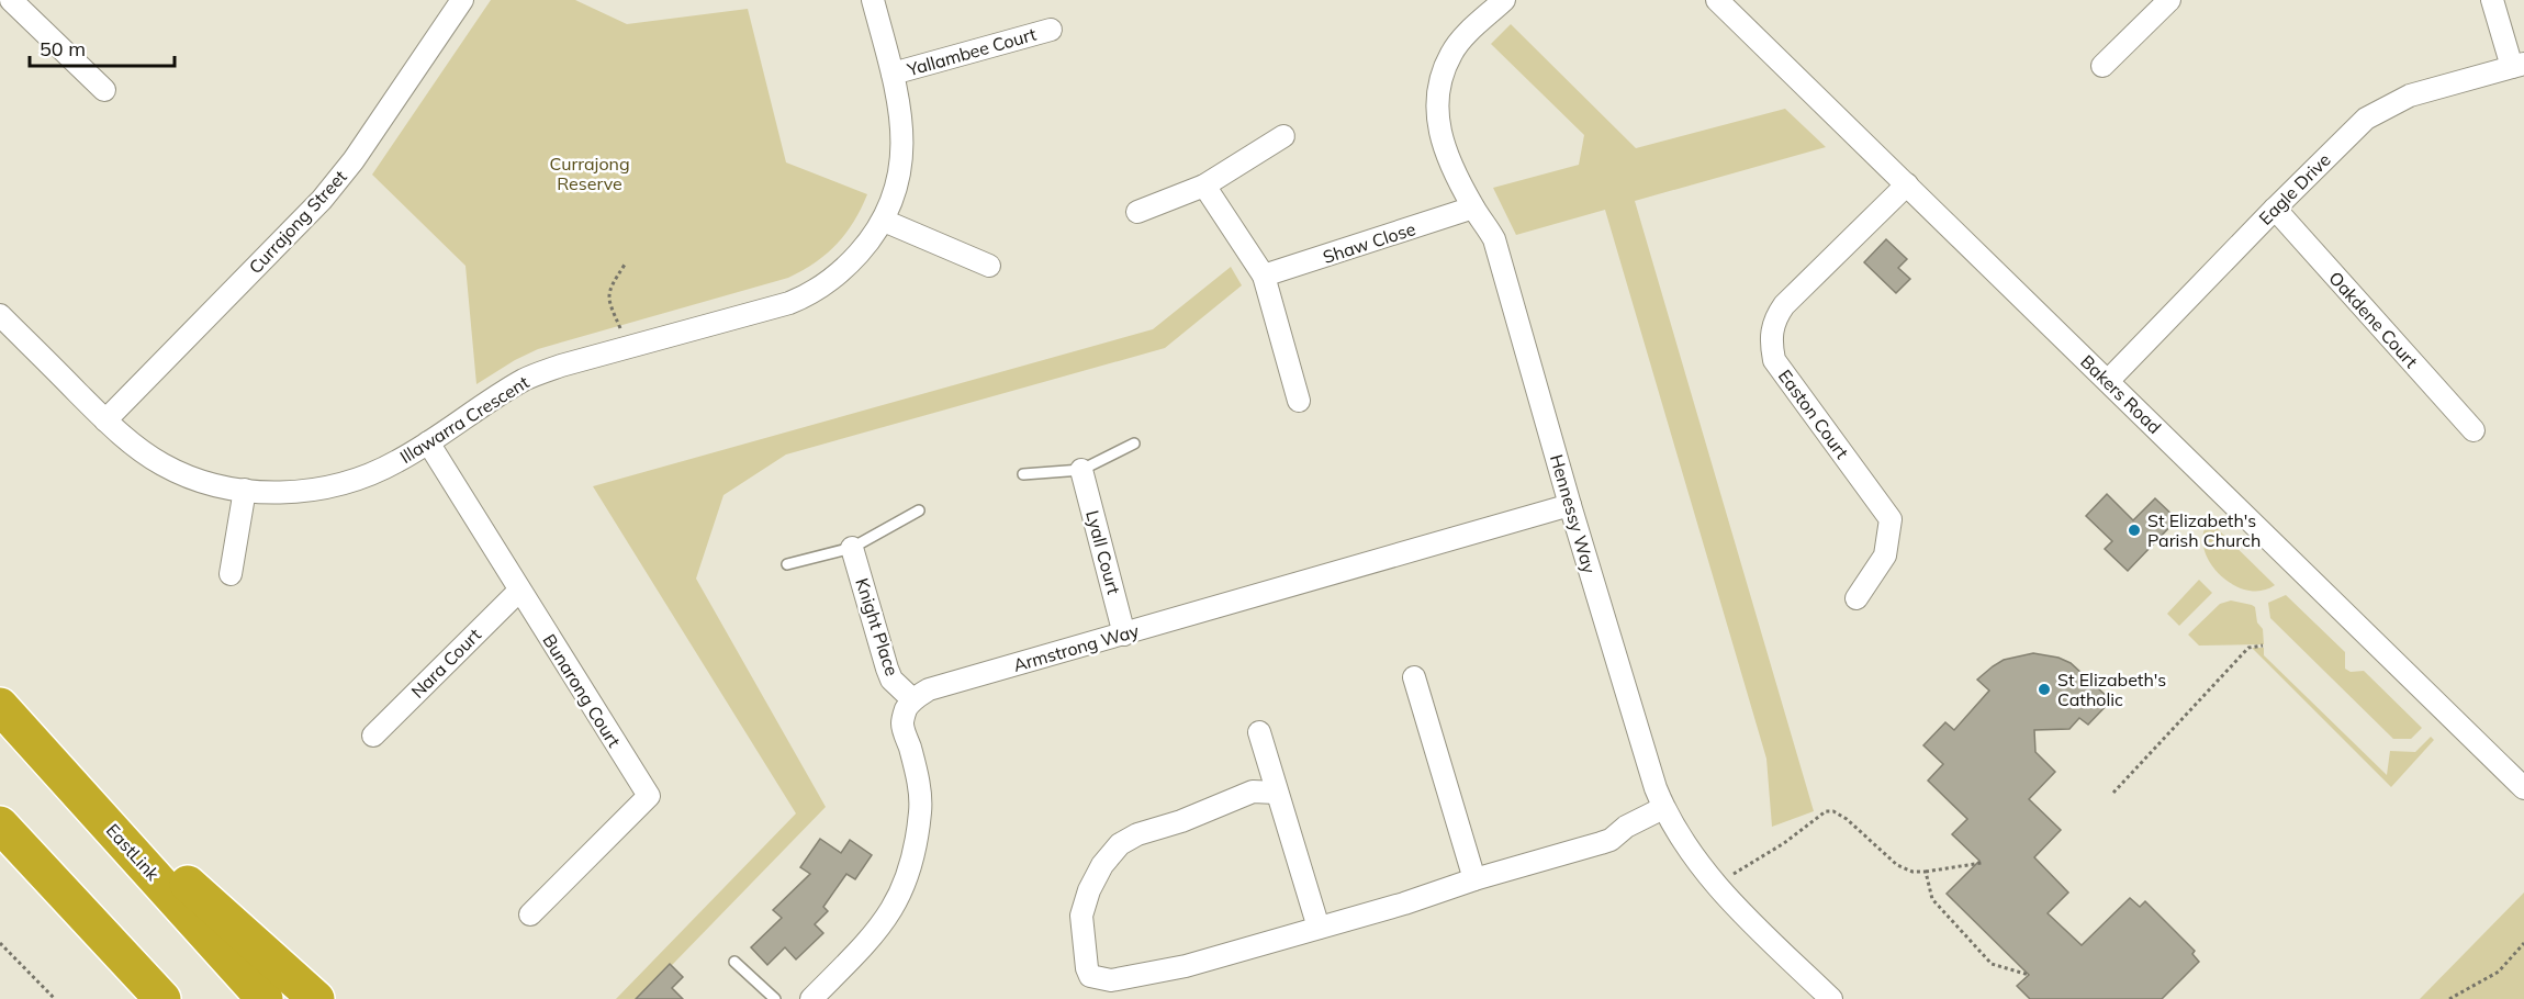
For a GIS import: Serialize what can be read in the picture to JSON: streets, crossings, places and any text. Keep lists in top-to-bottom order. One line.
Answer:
{"streets":{"highway":["EastLink"],"street":["Yallambee Court","Eagle Drive","Currajong Street","Shaw Close","Oakdene Court","Bakers Road","Easton Court","Illawarra Crescent","Hennessy Way","Lyall Court","Knight Place","Armstrong Way","Nara Court","Bunarong Court"]},"crossings":[["Yallambee Court","Illawarra Crescent"],["Eagle Drive","Oakdene Court"],["Eagle Drive","Bakers Road"],["Currajong Street","Illawarra Crescent"],["Shaw Close","Hennessy Way"],["Bakers Road","Easton Court"],["Illawarra Crescent","Bunarong Court"],["Hennessy Way","Armstrong Way"],["Lyall Court","Armstrong Way"],["Knight Place","Armstrong Way"],["Nara Court","Bunarong Court"]],"parks":["Currajong Reserve"],"places":["St Elizabeth's Parish Church","St Elizabeth's Catholic"],"scale_bar":"50 m"}
